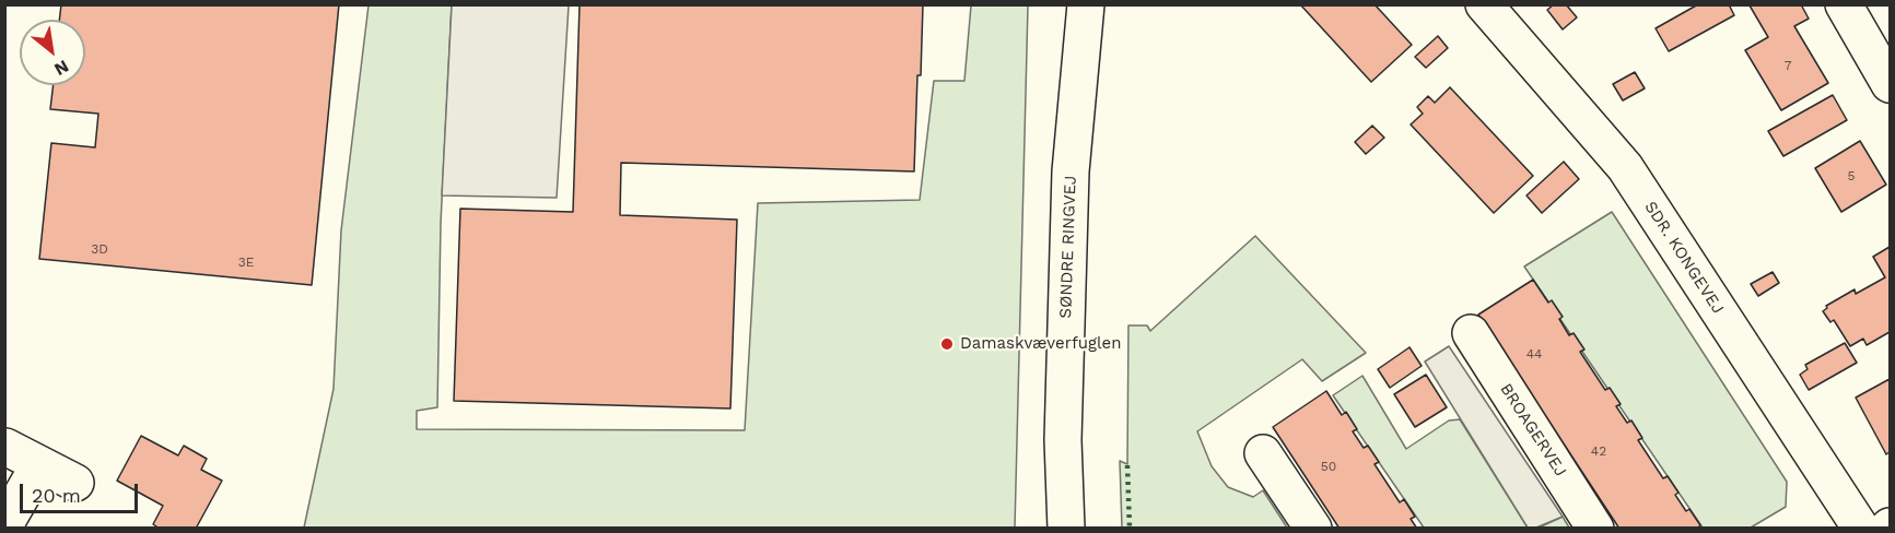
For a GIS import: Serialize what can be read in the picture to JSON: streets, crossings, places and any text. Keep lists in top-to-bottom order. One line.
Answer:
{"streets":{"street":["SØNDRE RINGVEJ","SDR. KONGEVEJ","BROAGERVEJ"]},"places":["Damaskvæverfuglen"],"house_numbers":["7","5","3D","3E","44","42","50"],"scale_bar":"20 m","north":"bottom right"}
